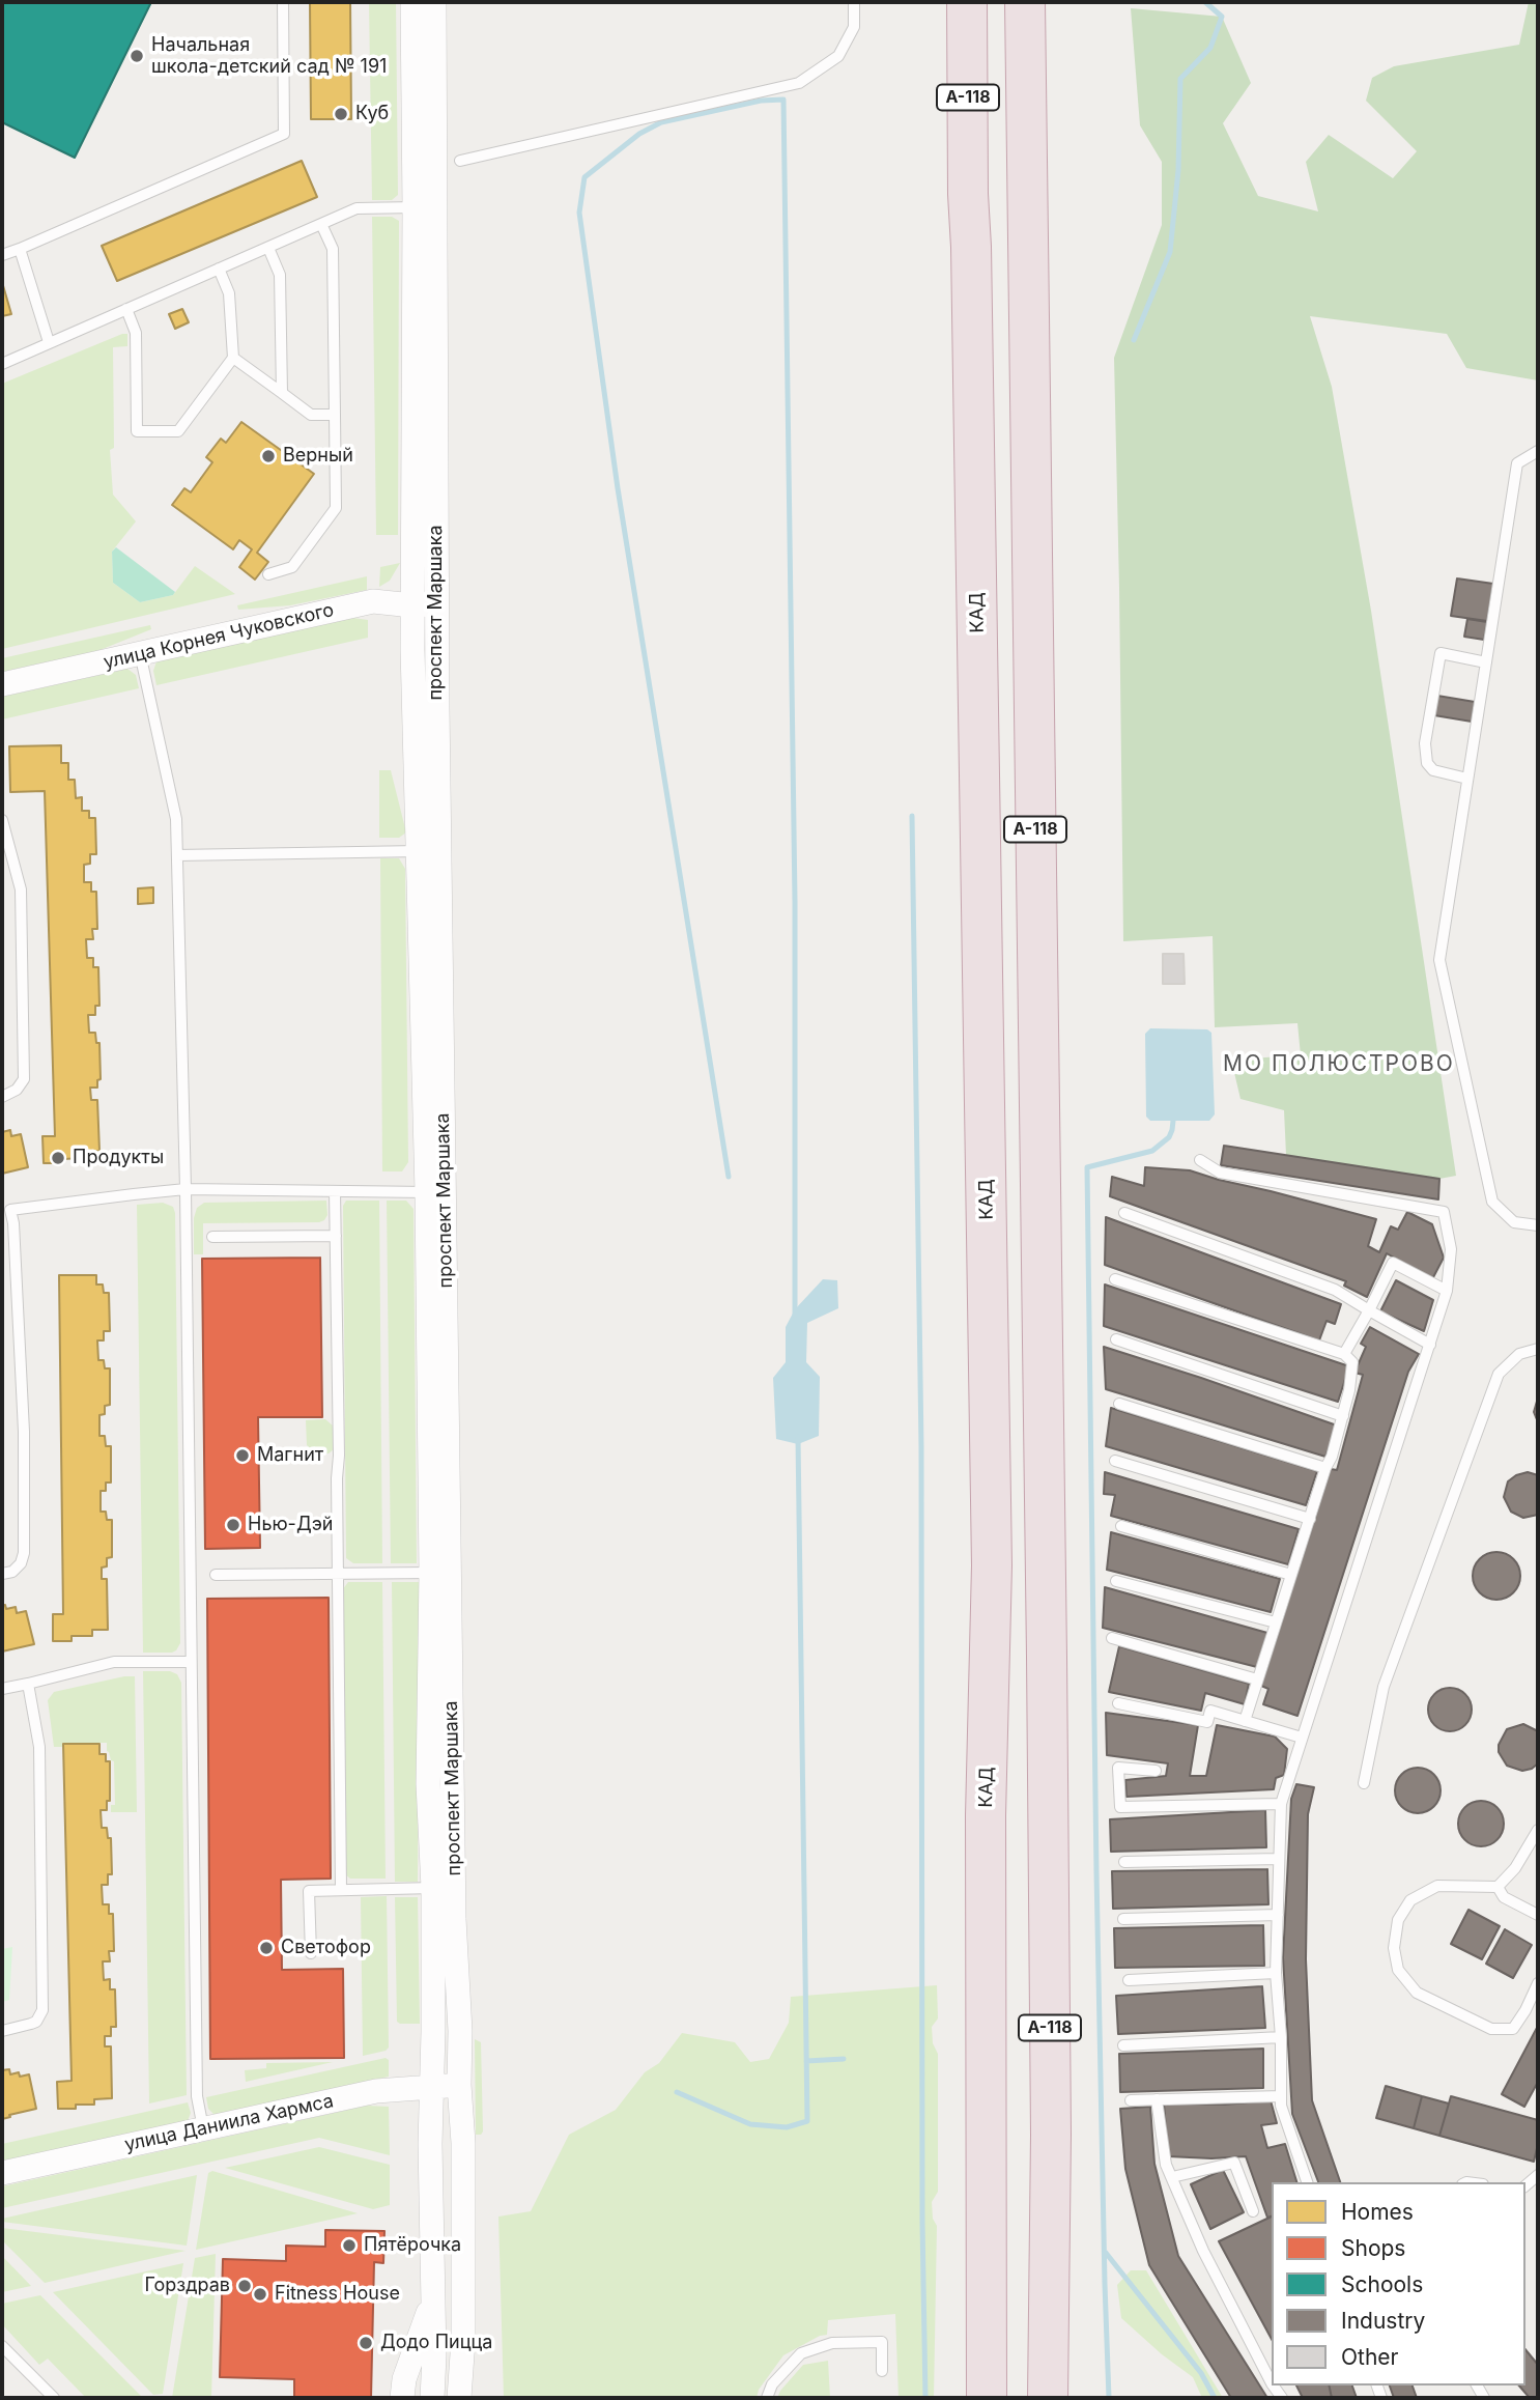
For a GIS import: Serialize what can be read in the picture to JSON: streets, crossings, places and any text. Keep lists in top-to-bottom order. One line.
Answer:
{"streets":{"highway":["А-118","КАД"],"street":["проспект Маршака","улица Корнея Чуковского","улица Даниила Хармса"]},"crossings":[["проспект Маршака","улица Корнея Чуковского"],["проспект Маршака","улица Даниила Хармса"]],"districts":["МО ПОЛЮСТРОВО"],"places":["Начальная школа-детский сад № 191","Куб","Верный","Продукты","Магнит","Нью-Дэй","Светофор","Пятёрочка","Горздрав","Fitness House","Додо Пицца"],"legend":["Homes","Shops","Schools","Industry","Other"]}
